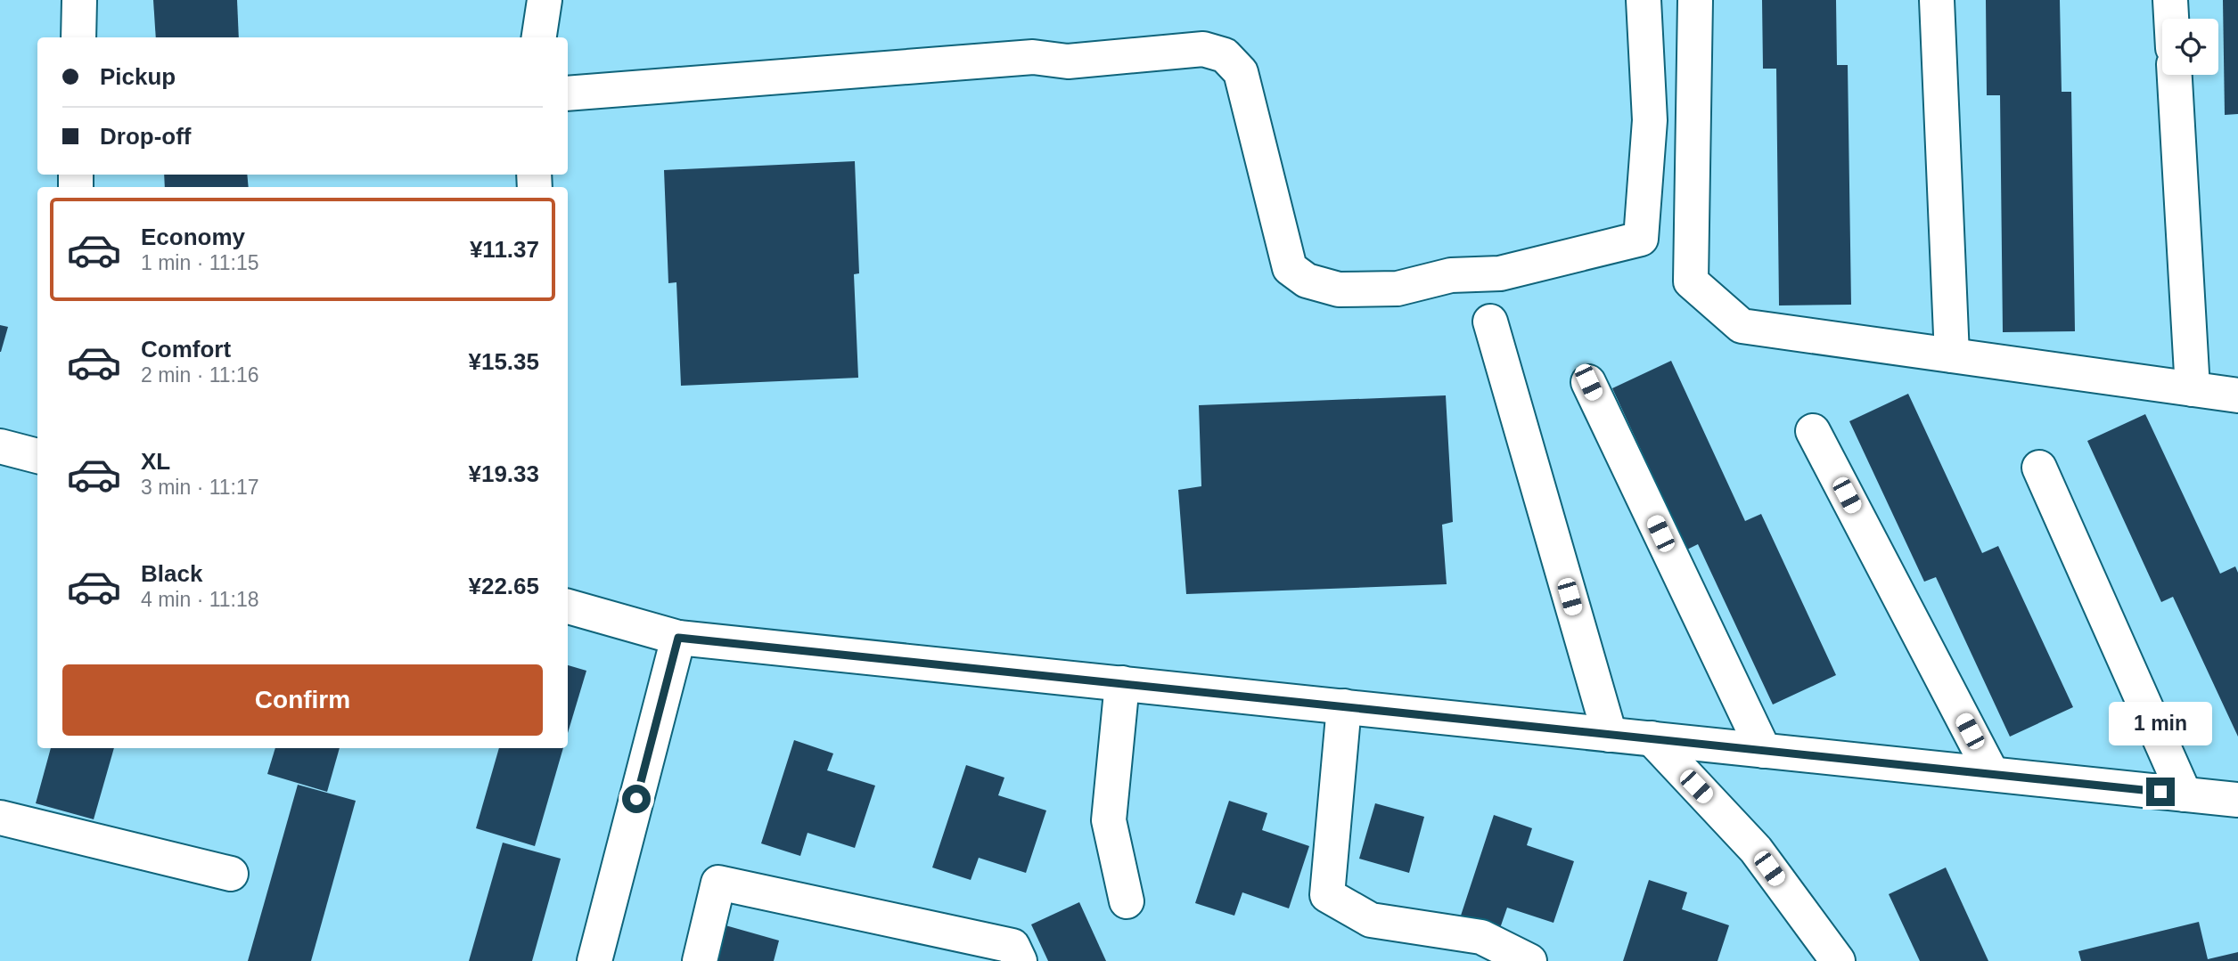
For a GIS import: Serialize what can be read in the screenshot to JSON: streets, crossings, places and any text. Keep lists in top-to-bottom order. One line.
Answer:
{"page":{"banner":["Pickup","Drop-off"],"list":[{"name":"Economy","note":"1 min · 11:15","value":"¥11.37"},{"name":"Comfort","note":"2 min · 11:16","value":"¥15.35"},{"name":"XL","note":"3 min · 11:17","value":"¥19.33"},{"name":"Black","note":"4 min · 11:18","value":"¥22.65"}],"buttons":"Confirm","bubble":"1 min"}}
